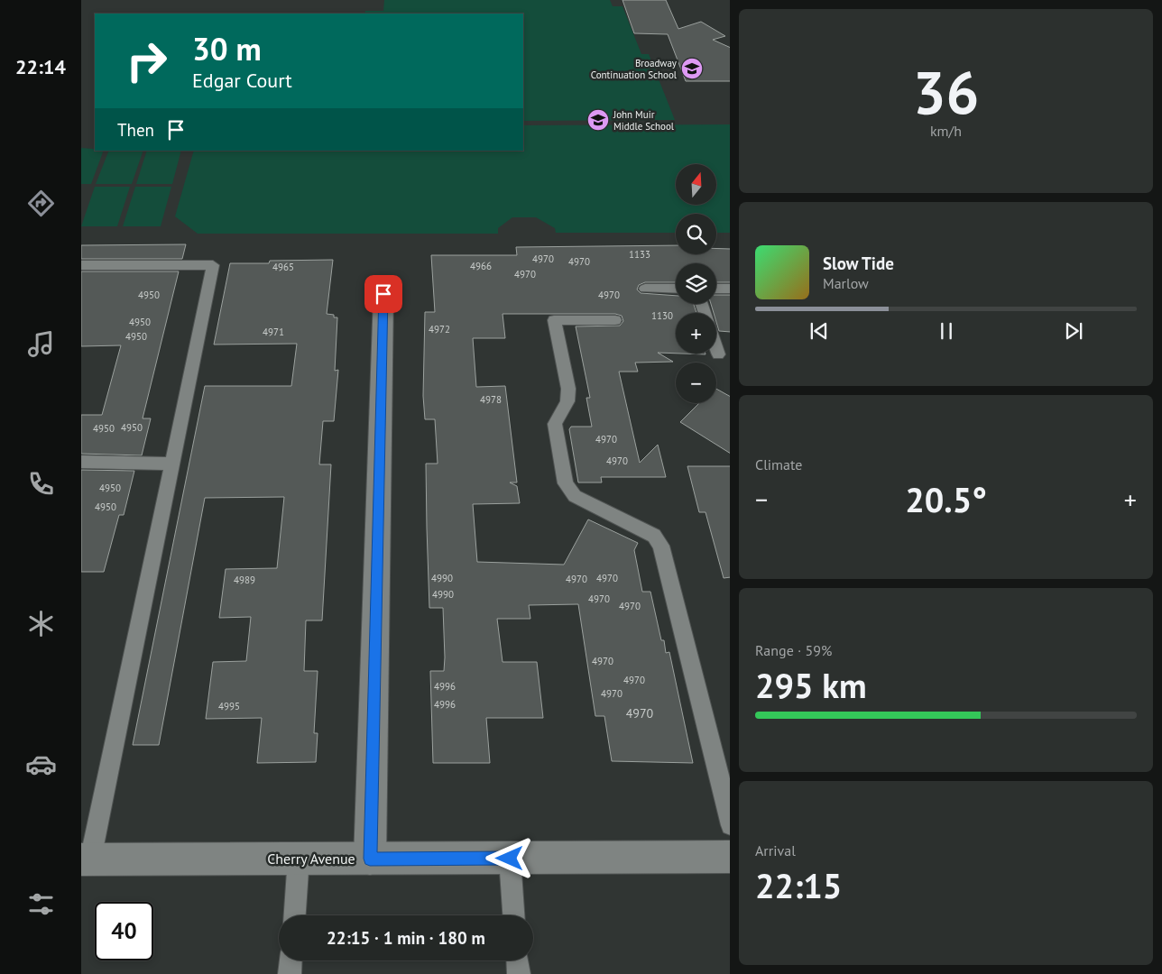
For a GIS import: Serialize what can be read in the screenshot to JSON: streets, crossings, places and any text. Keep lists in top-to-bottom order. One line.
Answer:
{"streets":{"street":["Cherry Avenue"]},"places":{"school or university":["Broadway Continuation School","John Muir Middle School"]},"house_numbers":["1133","4970","4970","4966","4965","4970","4950","4970","1130","4950","4972","4971","4950","4978","4950","4950","4970","4970","4950","4950","4990","4970","4970","4989","4990","4970","4970","4970","4970","4996","4970","4996","4995","4970"],"north":"top","page":{"tabs":"22:14","tile":[["36","km/h"],"Climate",["Range · 59%","295 km"],["Arrival","22:15"]],"turn":["30 m","Edgar Court"],"then":"Then","map_buttons":["+","−"],"song":["Slow Tide","Marlow"],"heat":["−","20.5°","+"],"limit":"40","trip":"22:15 · 1 min · 180 m"}}
